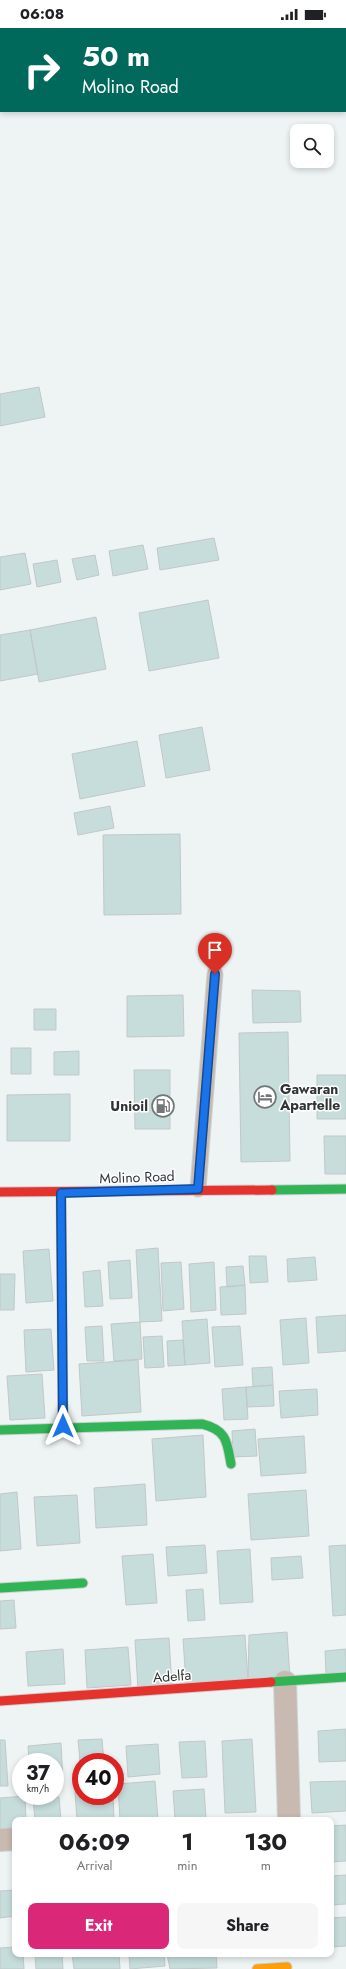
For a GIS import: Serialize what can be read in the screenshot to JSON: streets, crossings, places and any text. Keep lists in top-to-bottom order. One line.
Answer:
{"streets":{"street":["Molino Road","Adelfa"]},"places":{"hotel":["Gawaran Apartelle"],"fuel station":["Unioil"]},"page":{"status":"06:08","turn":["50 m","Molino Road"],"speed":"37 km/h","limit":"40","eta":["06:09","Arrival","1","min","130","m"],"buttons":["Exit","Share"]}}
